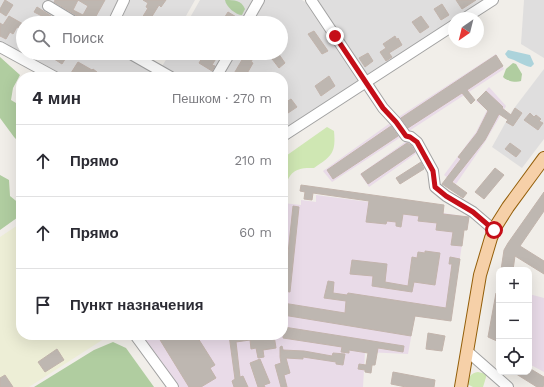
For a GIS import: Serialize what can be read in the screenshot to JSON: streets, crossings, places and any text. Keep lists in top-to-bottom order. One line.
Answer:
{"north":"bottom left","page":{"search":"Поиск","heading":["4 мин","Пешком · 270 m"],"list":[["Прямо","210 m"],["Прямо","60 m"],"Пункт назначения"],"map_buttons":["+","−"]}}
